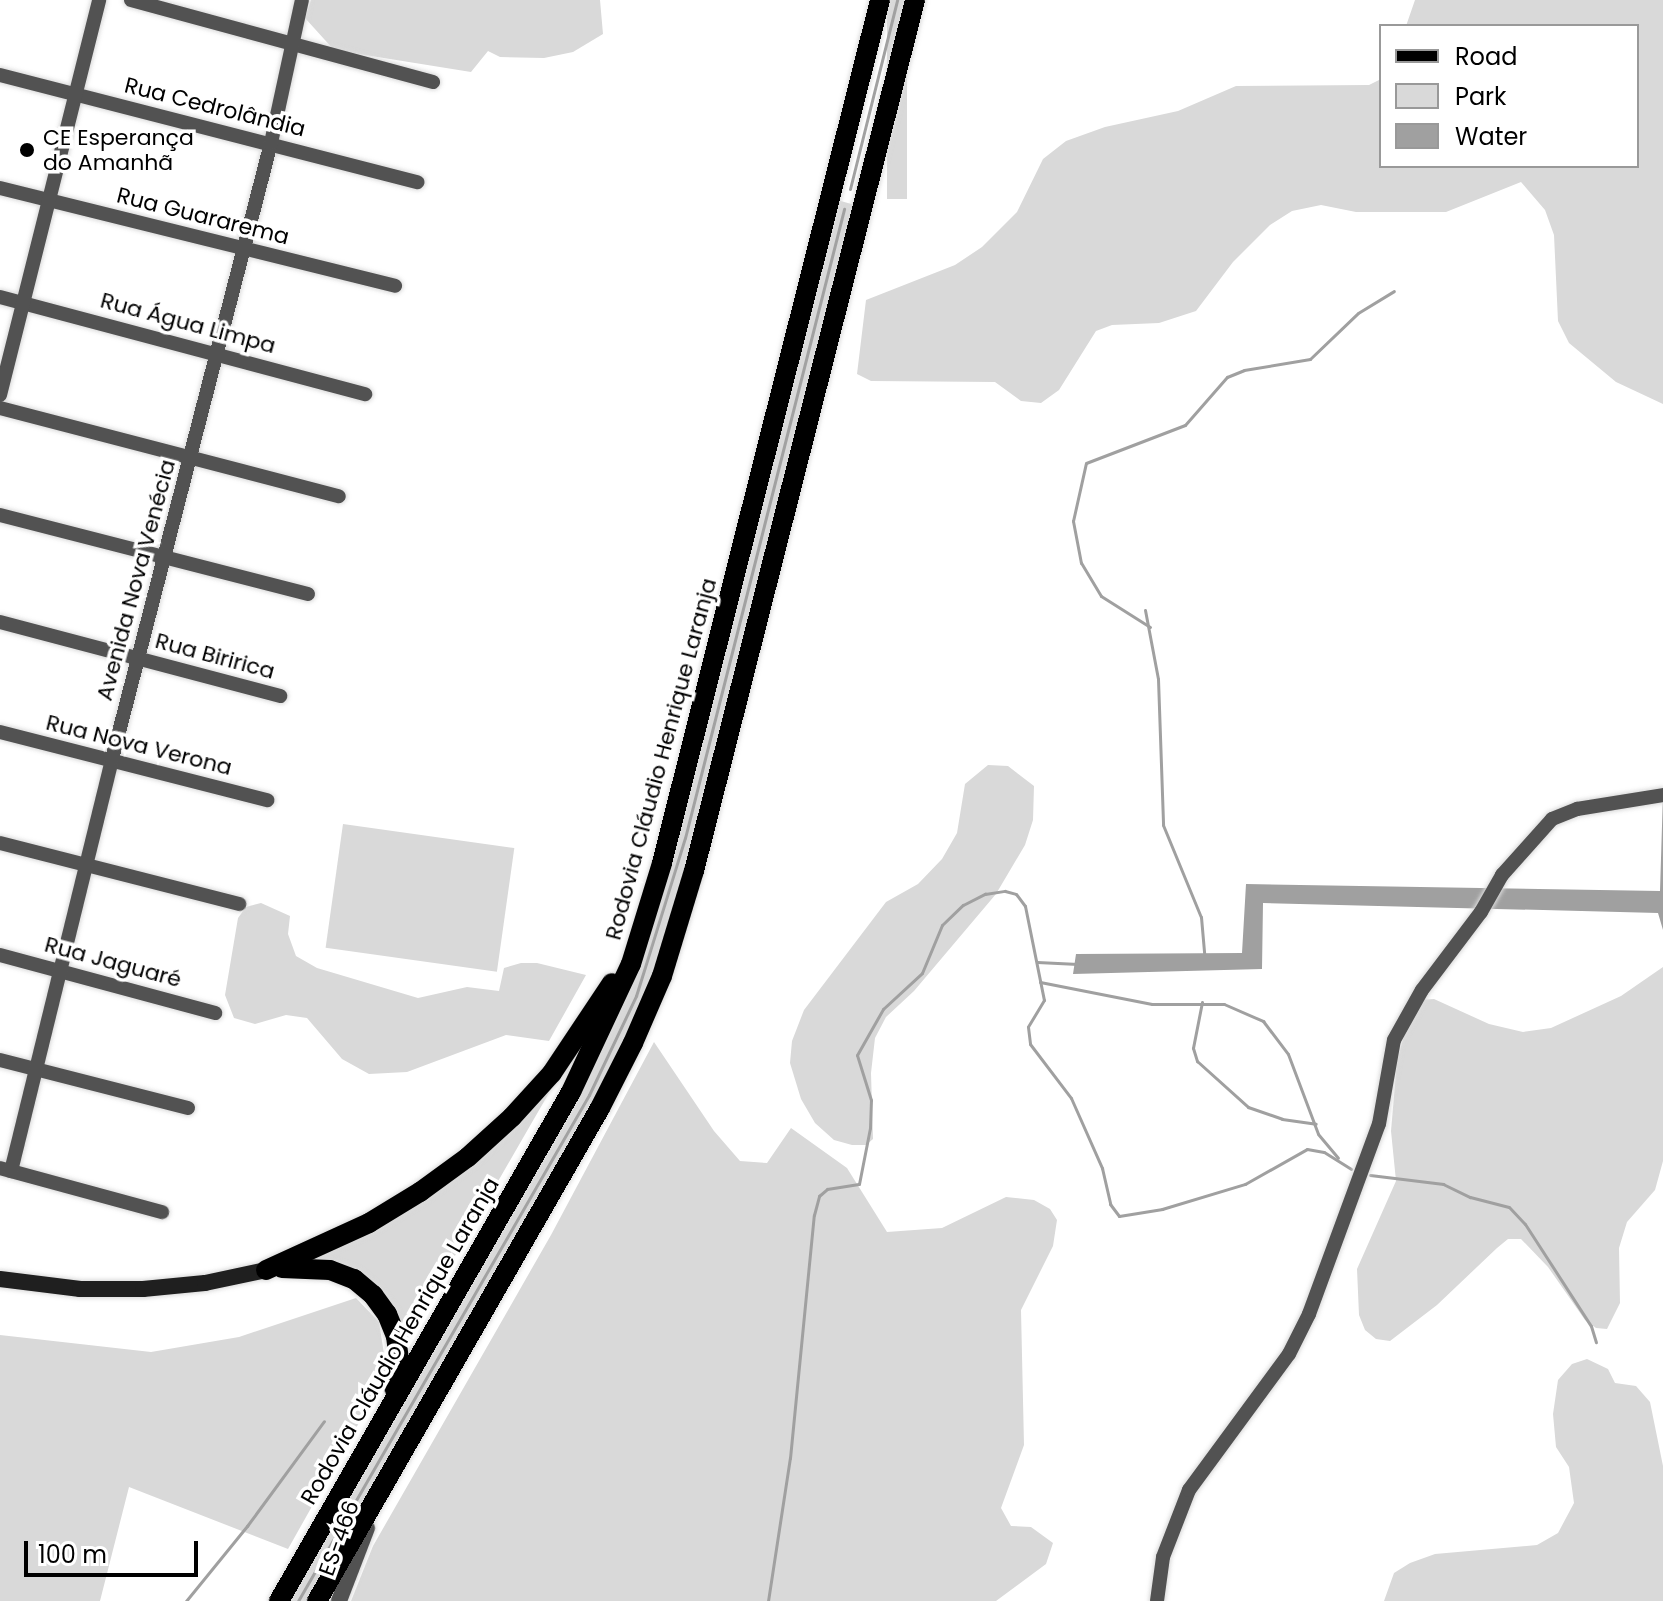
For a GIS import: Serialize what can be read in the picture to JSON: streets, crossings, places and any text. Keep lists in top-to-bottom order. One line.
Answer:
{"streets":{"main road":["Rodovia Cláudio Henrique Laranja"],"street":["Rua Cedrolândia","Rua Guararema","Rua Água Limpa","Avenida Nova Venécia","Rua Biririca","Rua Nova Verona","Rua Jaguaré","ES-466"]},"crossings":[["Rua Cedrolândia","Avenida Nova Venécia"],["Rua Guararema","Avenida Nova Venécia"],["Rua Água Limpa","Avenida Nova Venécia"],["Avenida Nova Venécia","Rua Biririca"],["Avenida Nova Venécia","Rua Nova Verona"],["Avenida Nova Venécia","Rua Jaguaré"]],"places":["CE Esperança do Amanhã"],"legend":["Road","Park","Water"],"scale_bar":"100 m"}
